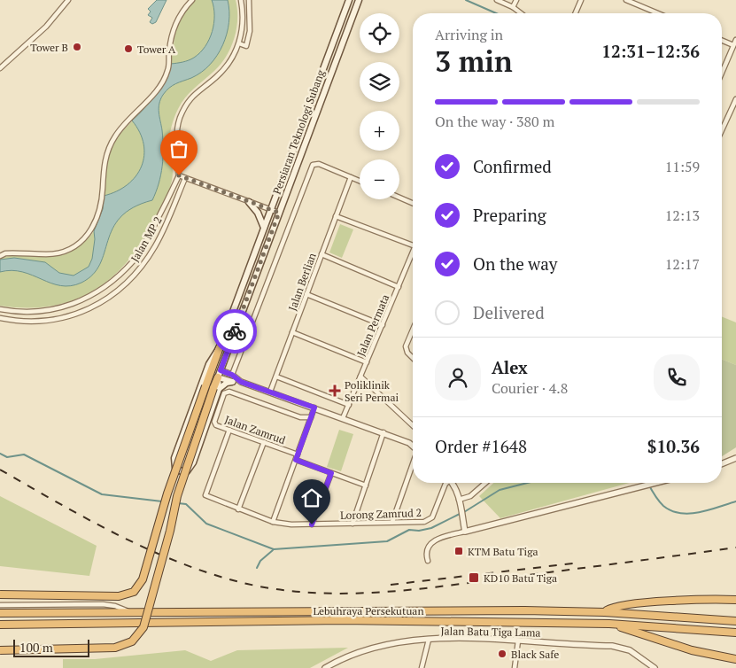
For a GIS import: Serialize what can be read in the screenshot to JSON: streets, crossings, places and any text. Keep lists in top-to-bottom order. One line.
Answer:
{"streets":{"highway":["Lebuhraya Persekutuan"],"main road":["Persiaran Teknologi Subang"],"street":["Jalan MP 2","Jalan Berlian","Jalan Permata","Jalan Zamrud","Lorong Zamrud 2","Jalan Batu Tiga Lama"]},"crossings":[["Jalan Zamrud","Lorong Zamrud 2"]],"places":{"other":["Tower B","Tower A","Black Safe"],"health":["Poliklinik Seri Permai"],"transit":["KTM Batu Tiga","KD10 Batu Tiga"]},"scale_bar":"100 m","page":{"map_buttons":["+","−"],"heading":["3 min","Arriving in","12:31–12:36"],"panel":["Alex","Courier · 4.8","Order #1648","$10.36"],"bar":"On the way · 380 m","list":[["Confirmed","11:59"],["Preparing","12:13"],["On the way","12:17"],"Delivered"],"scale":"100 m"}}
